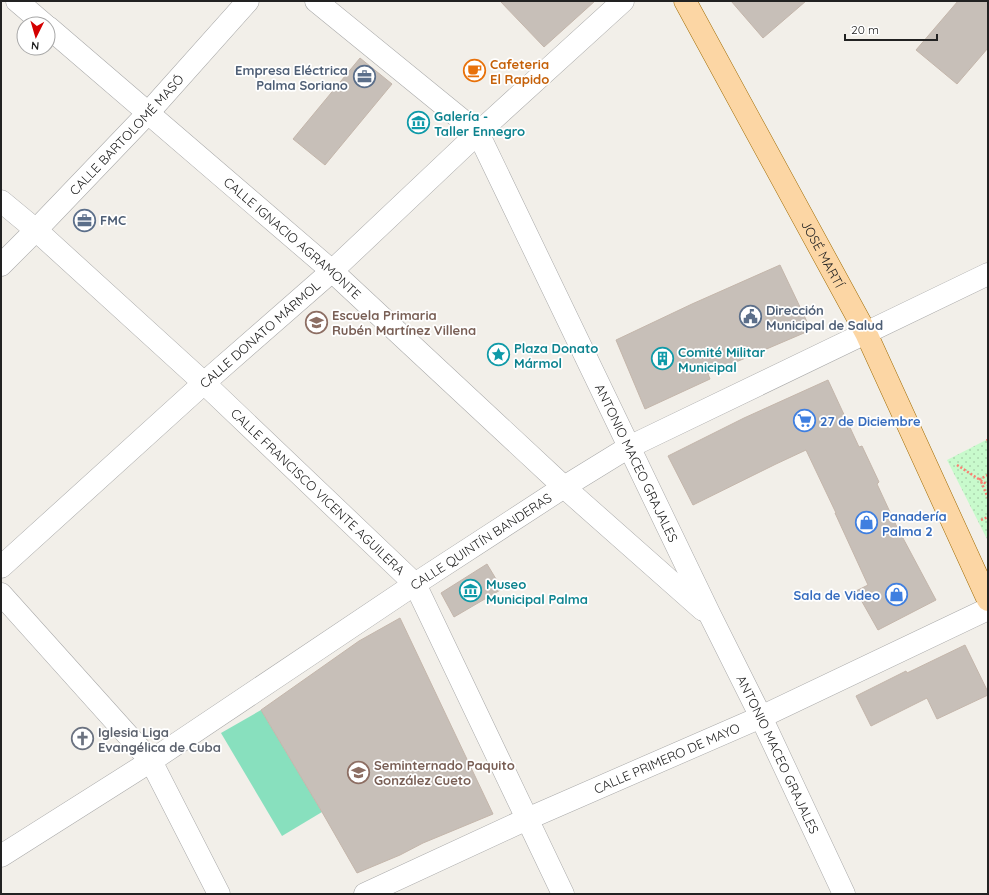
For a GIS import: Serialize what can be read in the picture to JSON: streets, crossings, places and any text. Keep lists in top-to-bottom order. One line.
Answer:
{"streets":{"main road":["JOSÉ MARTÍ"],"street":["CALLE BARTOLOMÉ MASÓ","CALLE IGNACIO AGRAMONTE","CALLE DONATO MÁRMOL","ANTONIO MACEO GRAJALES","CALLE FRANCISCO VICENTE AGUILERA","CALLE QUINTÍN BANDERAS","CALLE PRIMERO DE MAYO"]},"crossings":[["CALLE BARTOLOMÉ MASÓ","CALLE IGNACIO AGRAMONTE"],["CALLE BARTOLOMÉ MASÓ","CALLE FRANCISCO VICENTE AGUILERA"],["CALLE IGNACIO AGRAMONTE","CALLE DONATO MÁRMOL"],["CALLE IGNACIO AGRAMONTE","ANTONIO MACEO GRAJALES"],["CALLE IGNACIO AGRAMONTE","CALLE QUINTÍN BANDERAS"],["JOSÉ MARTÍ","CALLE QUINTÍN BANDERAS"],["CALLE DONATO MÁRMOL","ANTONIO MACEO GRAJALES"],["CALLE DONATO MÁRMOL","CALLE FRANCISCO VICENTE AGUILERA"],["ANTONIO MACEO GRAJALES","CALLE QUINTÍN BANDERAS"],["ANTONIO MACEO GRAJALES","CALLE PRIMERO DE MAYO"],["CALLE FRANCISCO VICENTE AGUILERA","CALLE QUINTÍN BANDERAS"],["CALLE FRANCISCO VICENTE AGUILERA","CALLE PRIMERO DE MAYO"]],"places":{"cafe":["Cafeteria El Rapido"],"office":["Empresa Eléctrica Palma Soriano","FMC"],"museum":["Galería - Taller Ennegro","Museo Municipal Palma"],"public building":["Dirección Municipal de Salud"],"school or university":["Escuela Primaria Rubén Martínez Villena","Seminternado Paquito González Cueto"],"place":["Plaza Donato Mármol"],"building":["Comité Militar Municipal"],"supermarket":["27 de Diciembre"],"shop":["Panadería Palma 2","Sala de Video"],"church":["Iglesia Liga Evangélica de Cuba"]},"scale_bar":"20 m","north":"bottom"}
